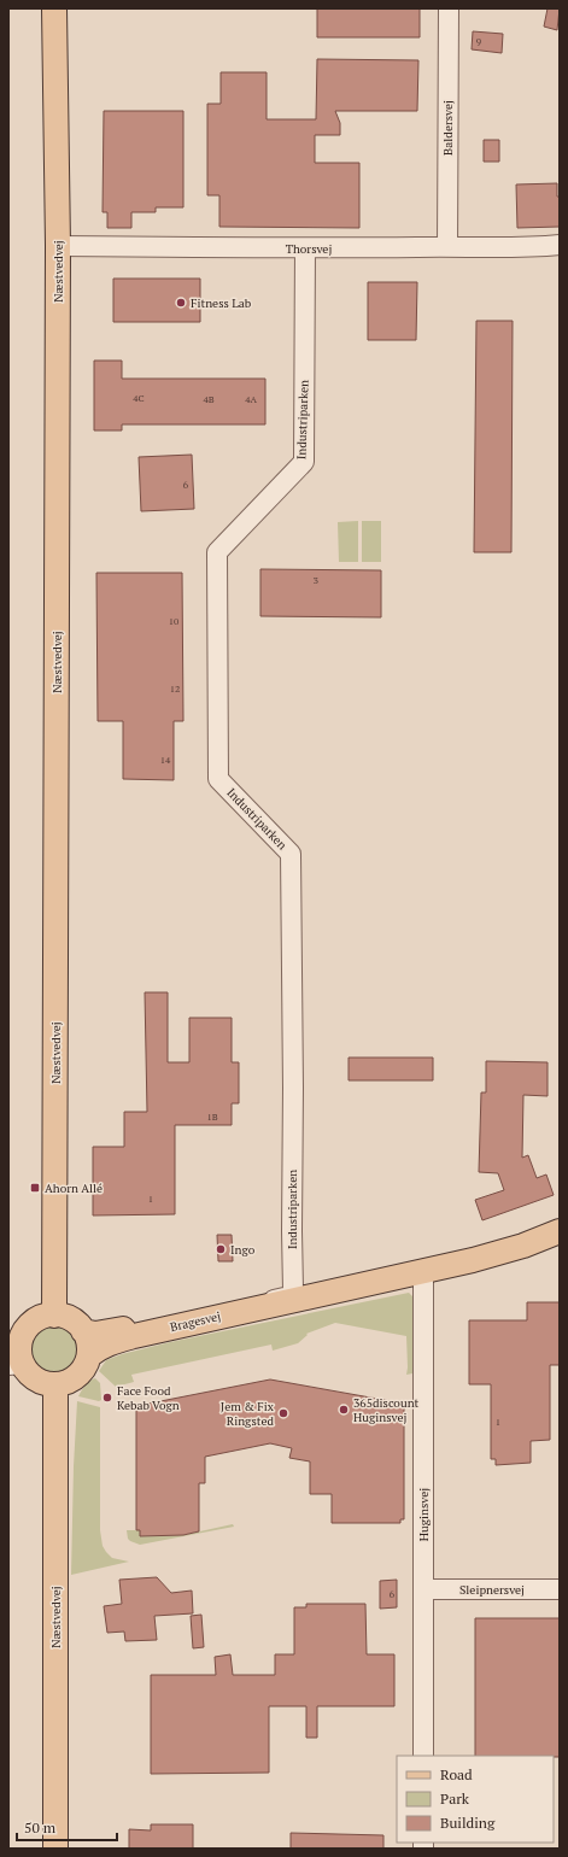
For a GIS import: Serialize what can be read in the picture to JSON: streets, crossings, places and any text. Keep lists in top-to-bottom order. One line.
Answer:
{"streets":{"main road":["Næstvedvej","Bragesvej"],"street":["Baldersvej","Thorsvej","Industriparken","Huginsvej","Sleipnersvej"]},"crossings":[["Baldersvej","Thorsvej"],["Thorsvej","Næstvedvej"],["Thorsvej","Industriparken"],["Næstvedvej","Bragesvej"],["Industriparken","Bragesvej"],["Bragesvej","Huginsvej"],["Huginsvej","Sleipnersvej"]],"places":{"other":["Fitness Lab","Ingo","Face Food Kebab Vogn","365discount Huginsvej","Jem & Fix Ringsted"],"transit":["Ahorn Allé"]},"house_numbers":["9","4C","4B","4A","6","3","10","12","14","1B","1","1","6"],"legend":["Road","Park","Building"],"scale_bar":"50 m"}
